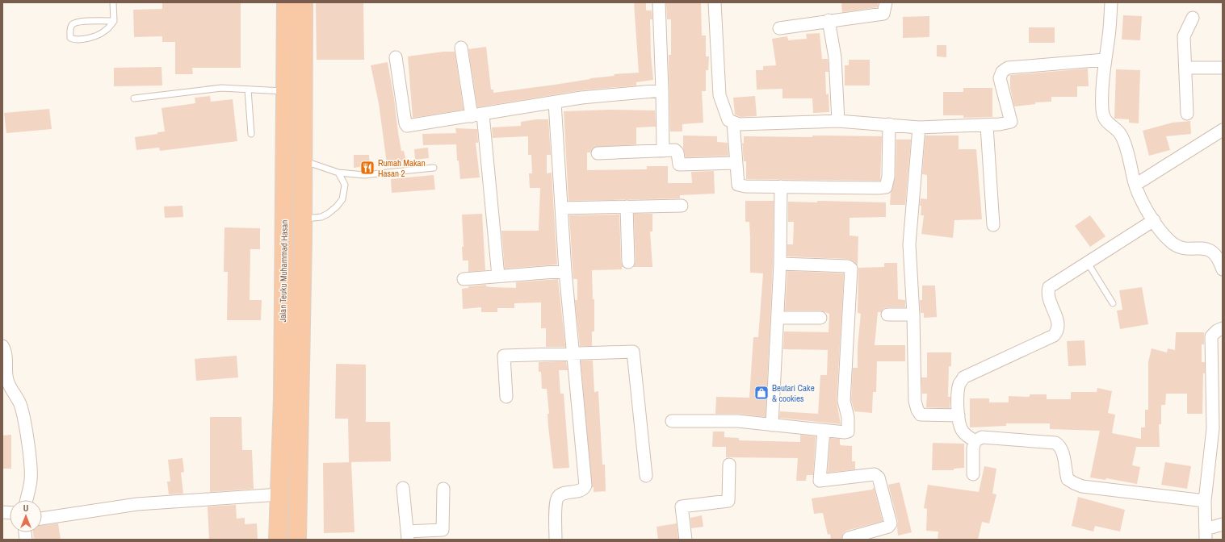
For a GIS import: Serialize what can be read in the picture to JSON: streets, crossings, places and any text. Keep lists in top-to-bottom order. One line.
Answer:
{"streets":{"highway":["Jalan Teuku Muhammad Hasan"]},"places":{"restaurant":["Rumah Makan Hasan 2"],"shop":["Beutari Cake & cookies"]},"north":"top"}
